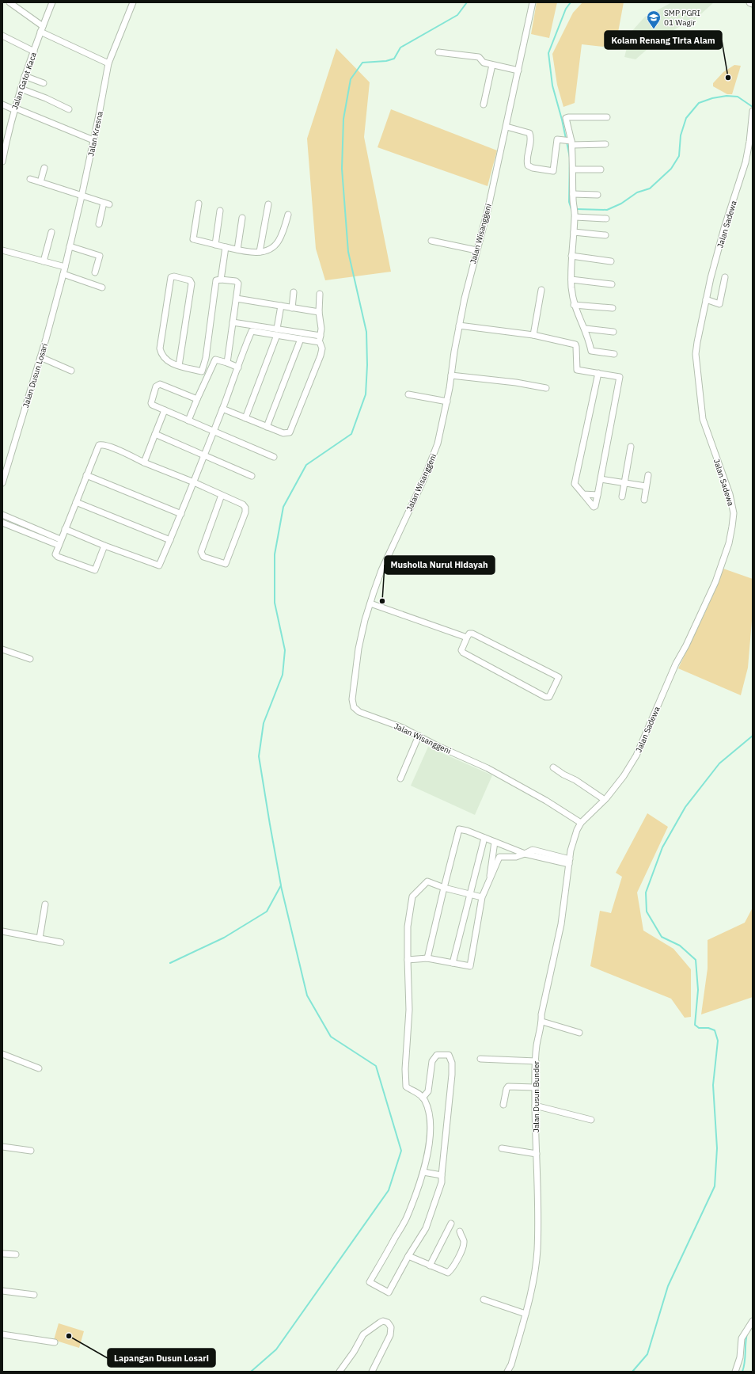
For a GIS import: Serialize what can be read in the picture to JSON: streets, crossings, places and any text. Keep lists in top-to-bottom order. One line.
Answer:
{"streets":{"street":["Jalan Gatot Kaca","Jalan Kresna","Jalan Sadewa","Jalan Wisanggeni","Jalan Dusun Losari","Jalan Dusun Bunder"]},"crossings":[["Jalan Kresna","Jalan Dusun Losari"],["Jalan Sadewa","Jalan Wisanggeni"],["Jalan Sadewa","Jalan Dusun Bunder"],["Jalan Wisanggeni","Jalan Dusun Bunder"]],"places":{"school or university":["SMP PGRI 01 Wagir"],"other":["Kolam Renang Tirta Alam","Musholla Nurul Hidayah","Lapangan Dusun Losari"]}}
